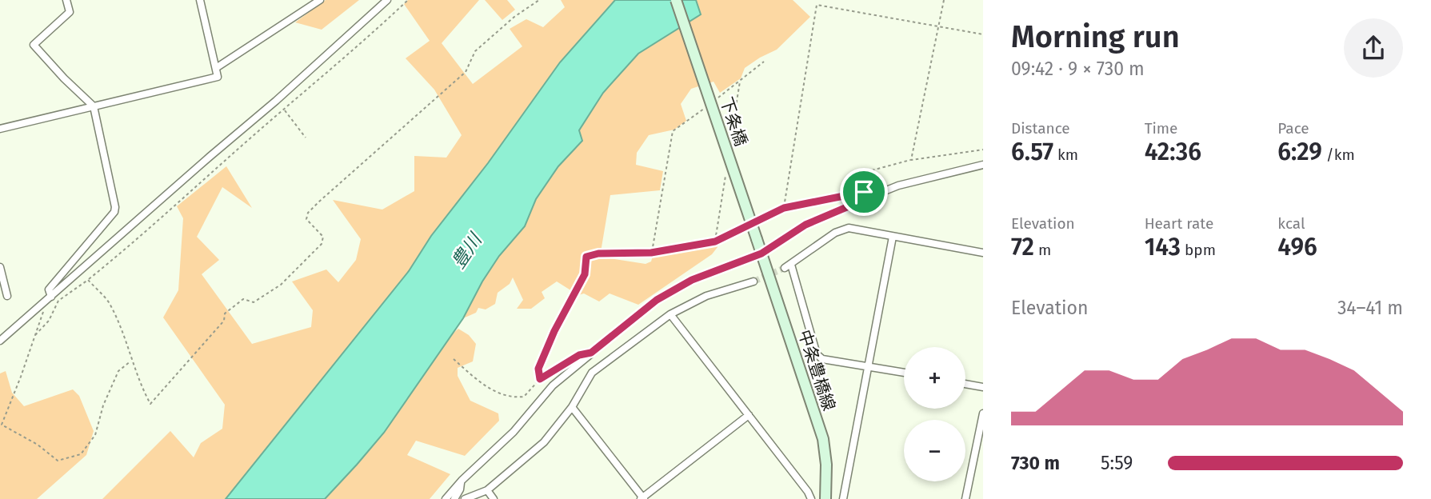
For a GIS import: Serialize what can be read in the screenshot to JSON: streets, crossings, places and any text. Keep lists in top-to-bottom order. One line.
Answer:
{"streets":{"main road":["下条橋","中条豊橋線"]},"crossings":[["下条橋","中条豊橋線"]],"water":["豊川"],"page":{"heading":["Morning run","09:42 · 9 × 730 m"],"stats":[["Distance","6.57 km"],["Time","42:36"],["Pace","6:29 /km"],["Elevation","72 m"],["Heart rate","143 bpm"],["kcal","496"]],"chart":["Elevation","34–41 m"],"map_buttons":["+","−"],"list":[{"name":"730 m","note":"5:59"}]}}
